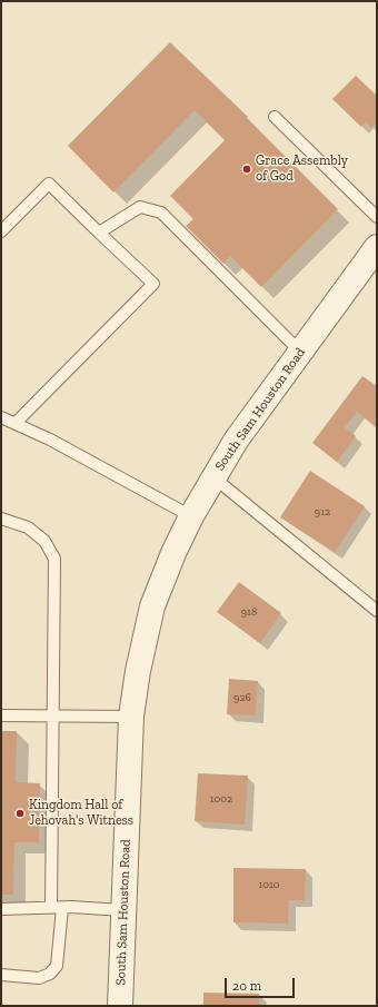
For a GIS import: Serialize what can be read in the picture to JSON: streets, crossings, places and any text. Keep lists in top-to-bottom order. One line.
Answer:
{"streets":{"street":["South Sam Houston Road"]},"places":["Grace Assembly of God","Kingdom Hall of Jehovah's Witness"],"house_numbers":["912","918","926","1002","1010"],"scale_bar":"20 m"}
